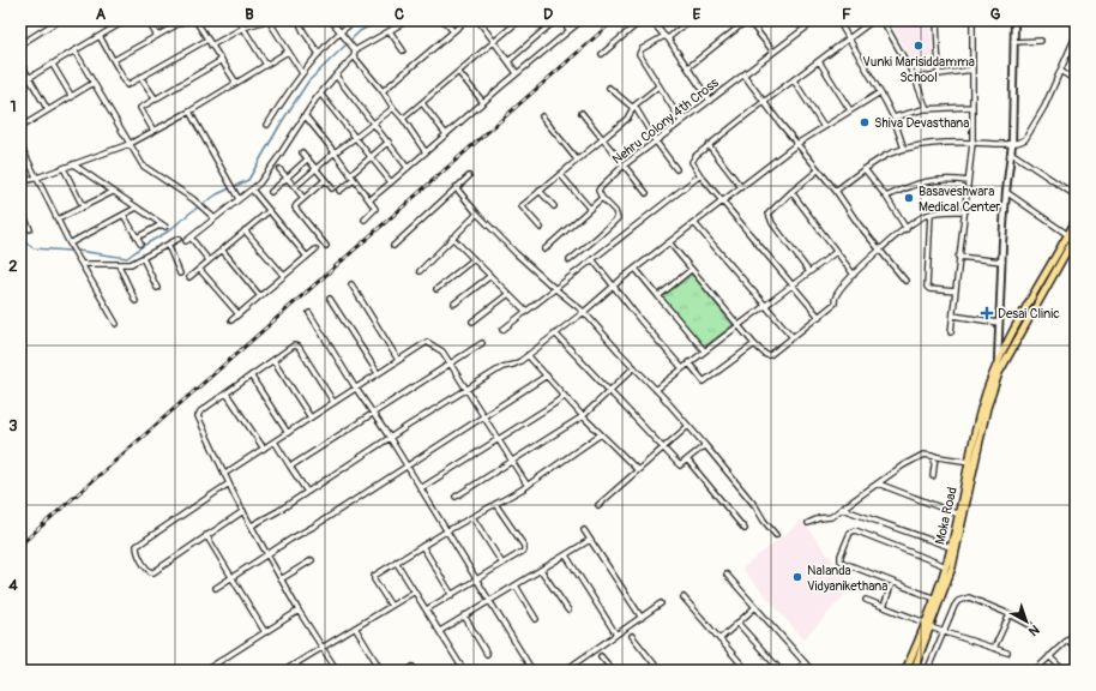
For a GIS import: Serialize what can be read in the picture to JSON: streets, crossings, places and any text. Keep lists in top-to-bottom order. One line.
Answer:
{"streets":{"main road":["Moka Road"],"street":["Nehru Colony 4th Cross"]},"places":{"other":["Vunki Marisiddamma School","Shiva Devasthana","Basaveshwara Medical Center","Nalanda Vidyanikethana"],"health":["Desai Clinic"]},"north":"bottom right","grid":{"columns":["A","B","C","D","E","F","G"],"rows":["1","2","3","4"]}}
